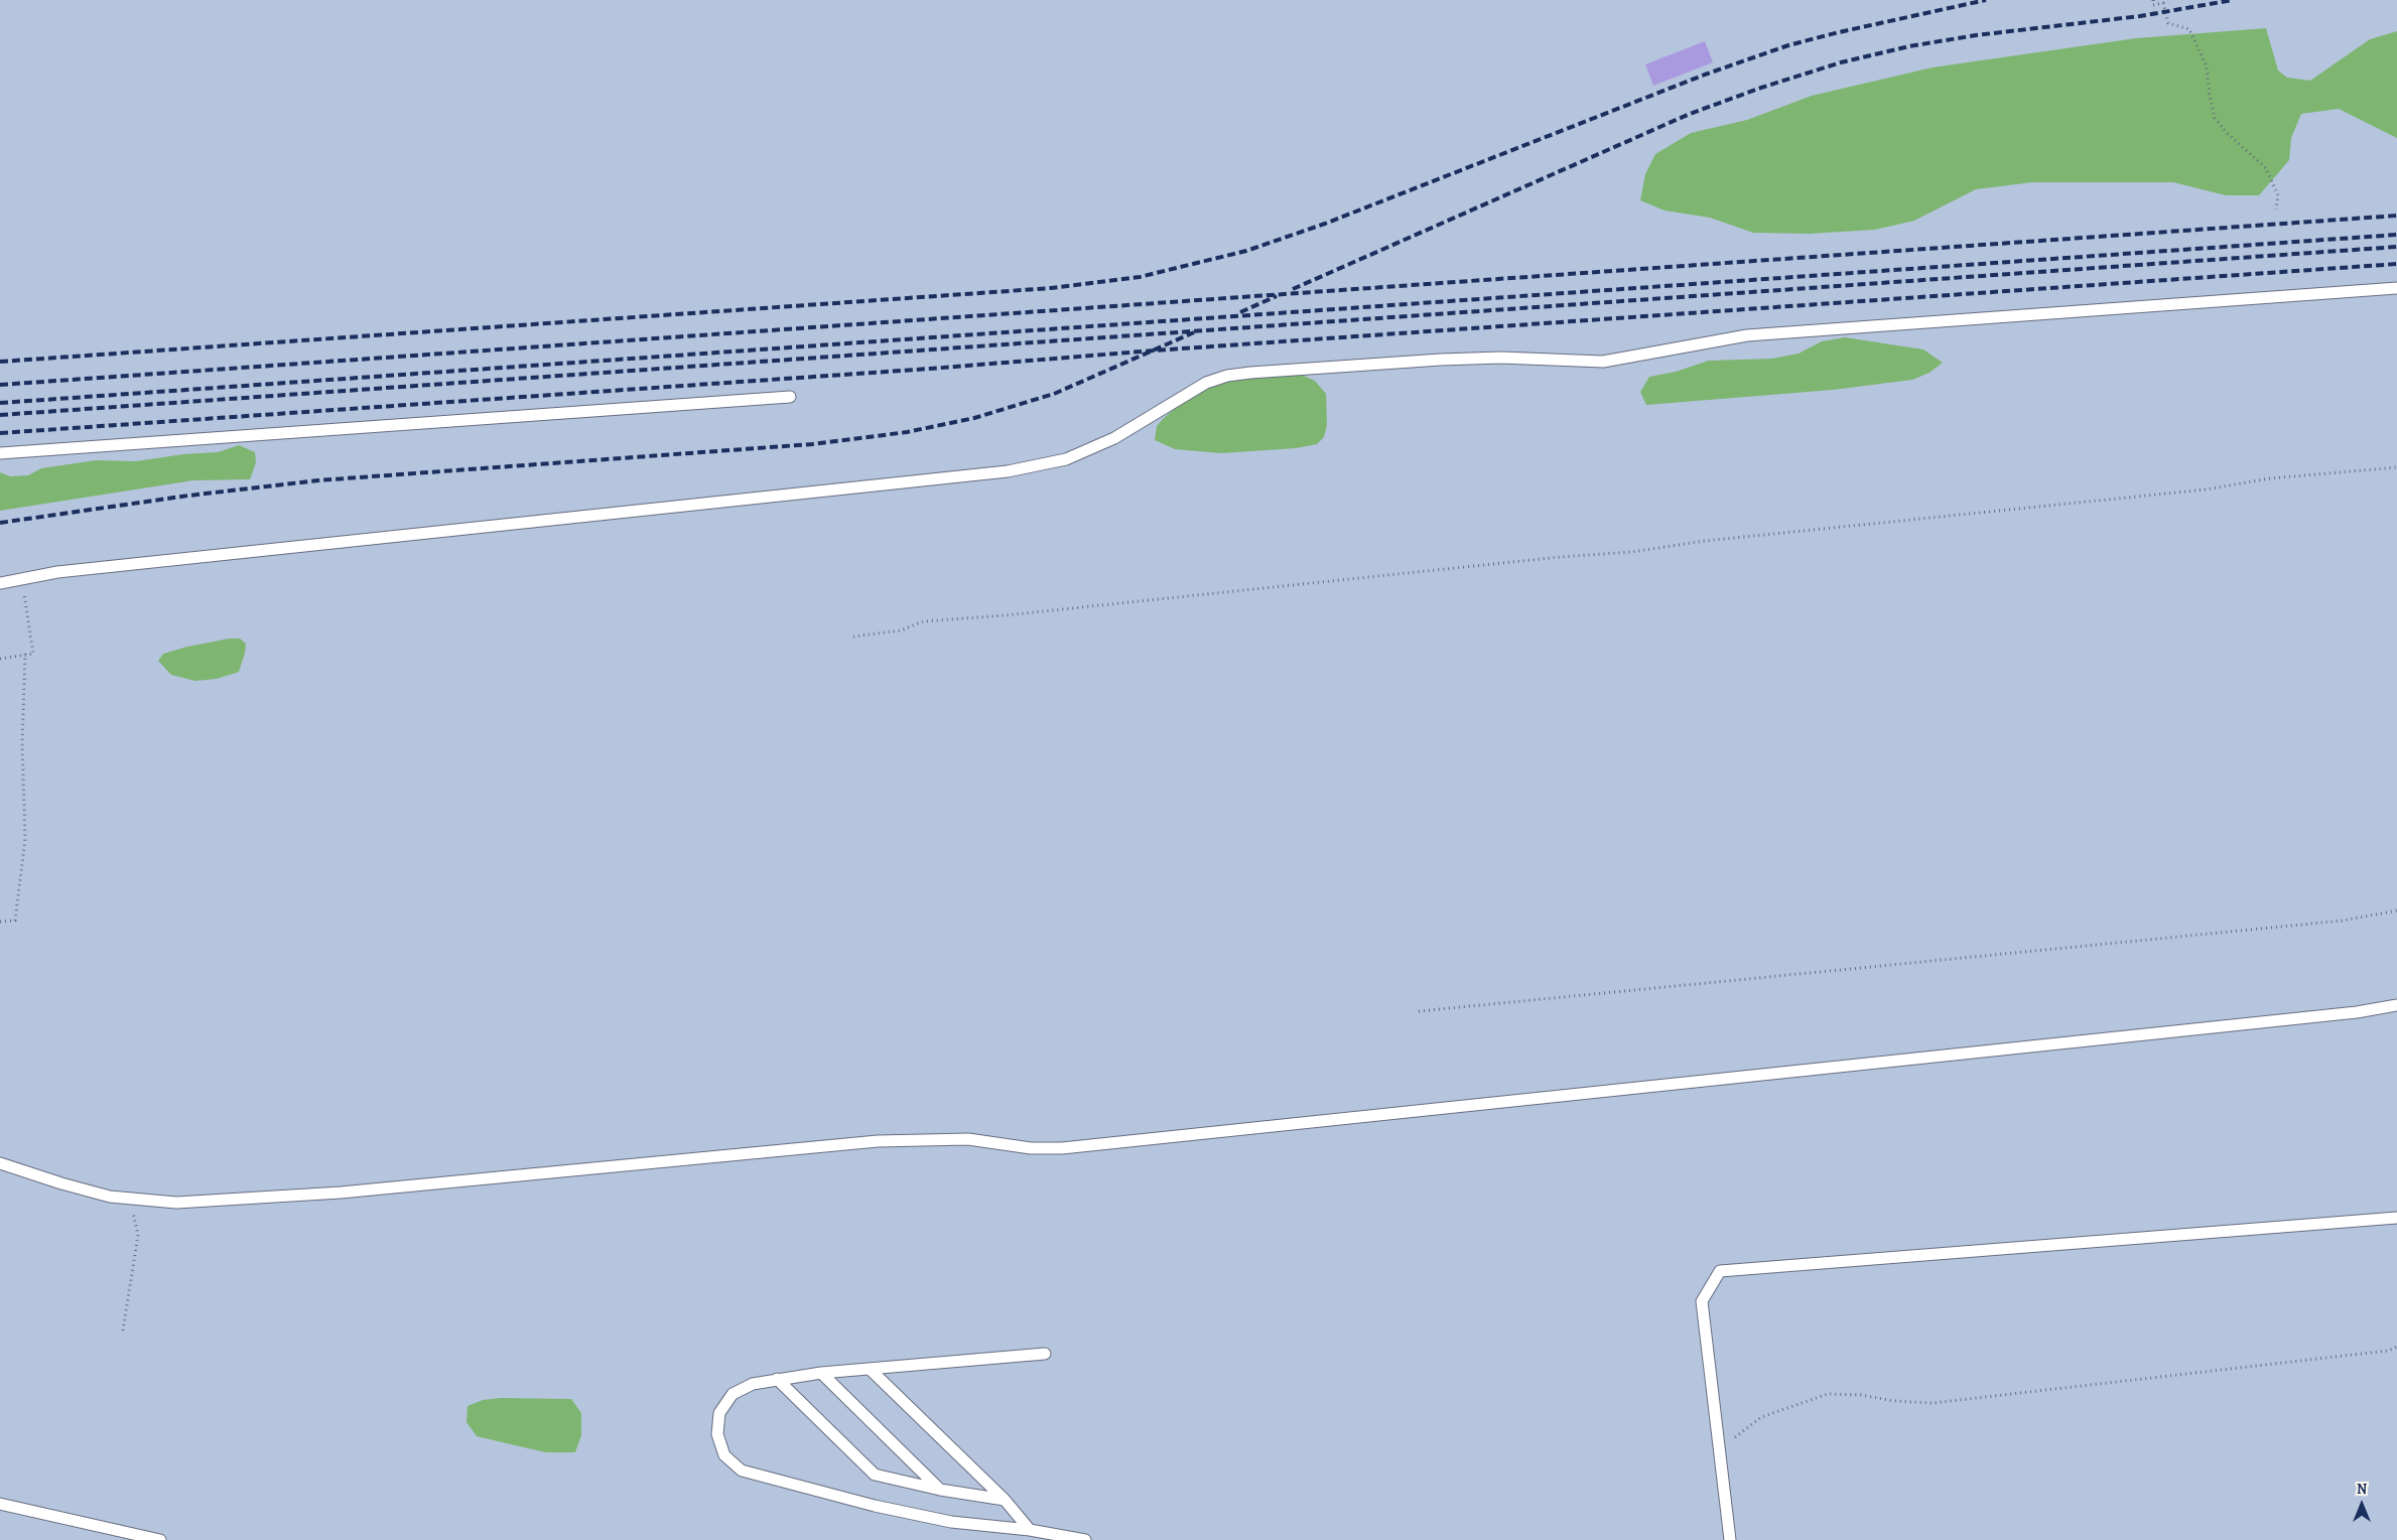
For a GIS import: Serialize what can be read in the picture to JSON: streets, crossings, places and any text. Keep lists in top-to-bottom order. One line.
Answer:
{"north":"top"}
